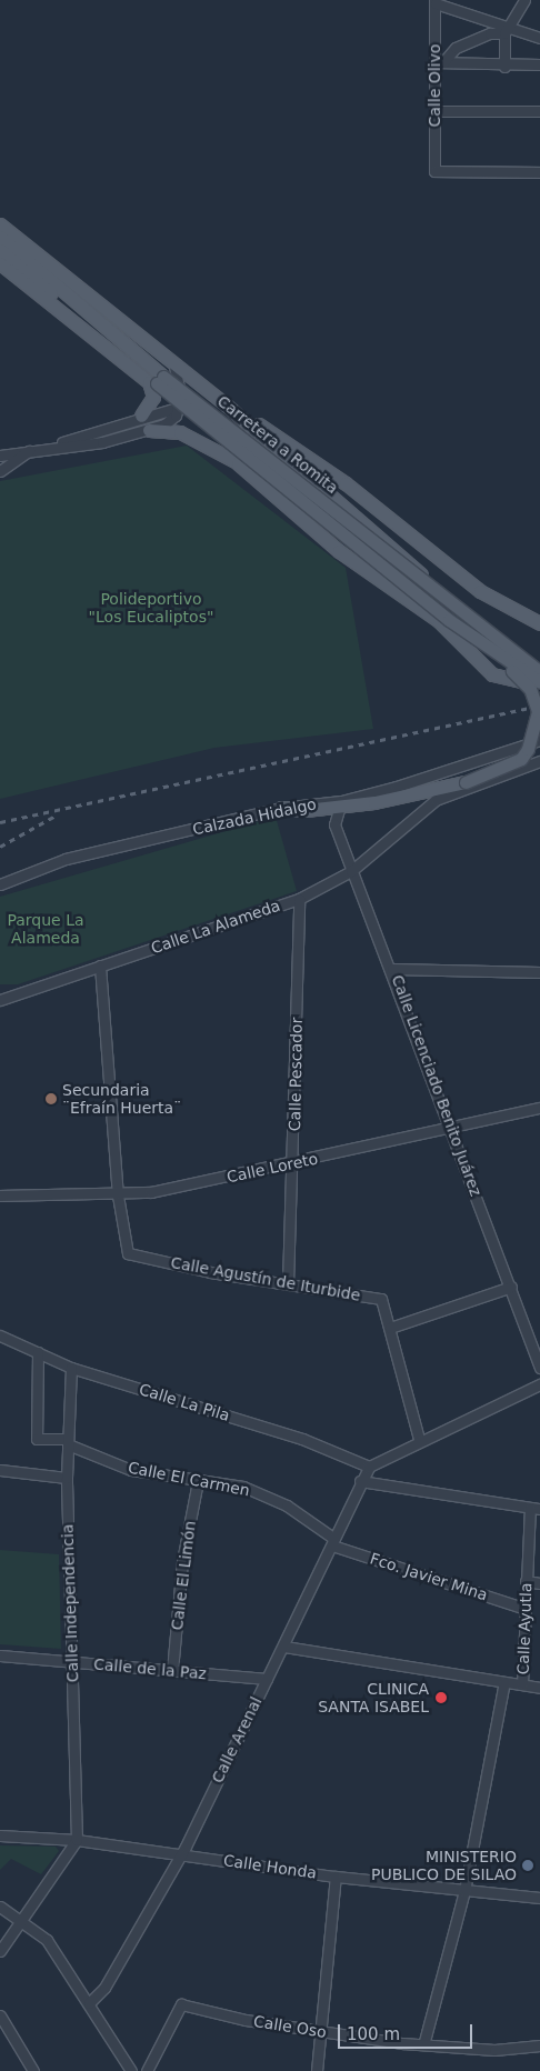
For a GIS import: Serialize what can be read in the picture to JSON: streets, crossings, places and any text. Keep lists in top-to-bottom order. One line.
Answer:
{"streets":{"main road":["Carretera a Romita"],"street":["Calle Olivo","Calzada Hidalgo","Calle La Alameda","Calle Pescador","Calle Licenciado Benito Juárez","Calle Loreto","Calle Agustín de Iturbide","Calle La Pila","Calle El Carmen","Calle El Limón","Fco. Javier Mina","Calle Independencia","Calle Ayutla","Calle de la Paz","Calle Arenal","Calle Honda","Calle Oso"]},"crossings":[["Calle La Alameda","Calle Pescador"],["Calle La Alameda","Calle Licenciado Benito Juárez"],["Calle La Alameda","Calle Agustín de Iturbide"],["Calle Pescador","Calle Loreto"],["Calle Pescador","Calle Agustín de Iturbide"],["Calle Licenciado Benito Juárez","Calle Loreto"],["Calle Loreto","Calle Agustín de Iturbide"],["Calle La Pila","Calle Independencia"],["Calle La Pila","Calle Arenal"],["Calle El Carmen","Calle El Limón"],["Calle El Carmen","Fco. Javier Mina"],["Calle El Carmen","Calle Independencia"],["Calle El Carmen","Calle Arenal"],["Calle El Limón","Calle de la Paz"],["Fco. Javier Mina","Calle Ayutla"],["Fco. Javier Mina","Calle Arenal"],["Calle Independencia","Calle de la Paz"],["Calle Independencia","Calle Honda"],["Calle de la Paz","Calle Arenal"],["Calle Arenal","Calle Honda"]],"parks":["Polideportivo \"Los Eucaliptos\"","Parque La Alameda"],"places":["Secundaria ¨Efraín Huerta¨","CLINICA SANTA ISABEL","MINISTERIO PUBLICO DE SILAO"],"scale_bar":"100 m"}
